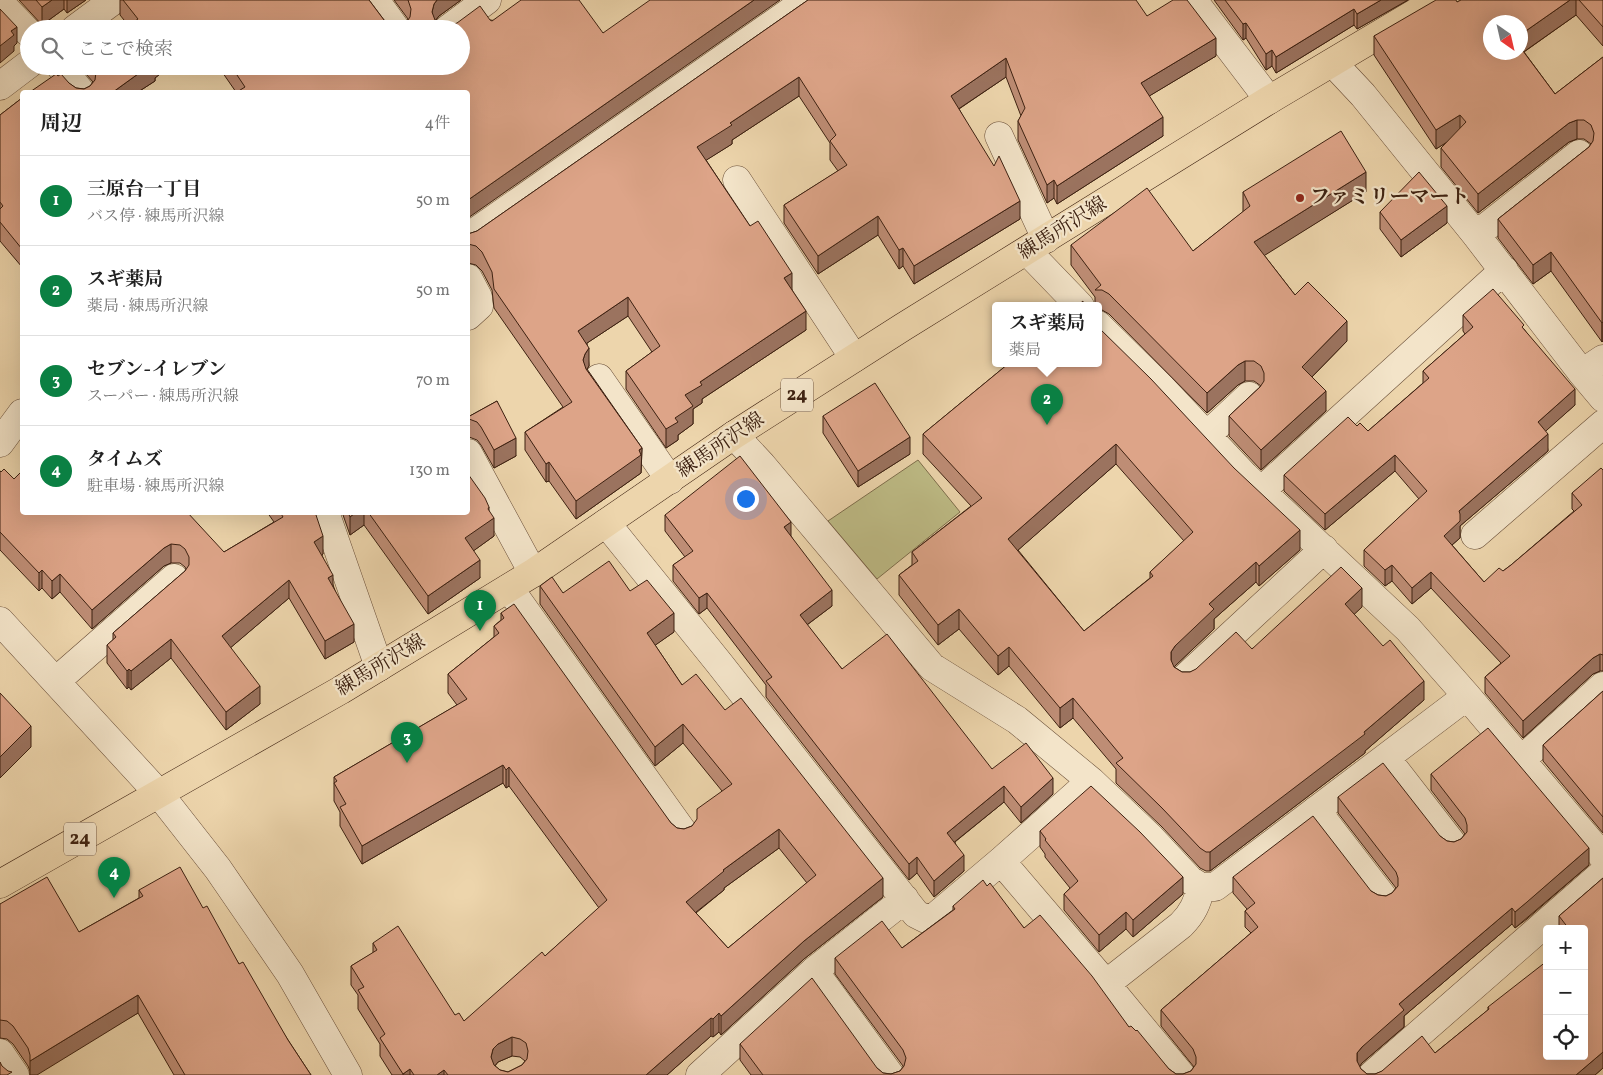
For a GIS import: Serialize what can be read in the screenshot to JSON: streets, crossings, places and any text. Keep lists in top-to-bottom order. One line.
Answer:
{"streets":{"main road":["練馬所沢線","24"]},"places":["ファミリーマート"],"north":"bottom right","page":{"search":"ここで検索","heading":["周辺","4件"],"list":[{"mark":"1","name":"三原台一丁目","note":"バス停 · 練馬所沢線","value":"50 m"},{"mark":"2","name":"スギ薬局","note":"薬局 · 練馬所沢線","value":"50 m"},{"mark":"3","name":"セブン-イレブン","note":"スーパー · 練馬所沢線","value":"70 m"},{"mark":"4","name":"タイムズ","note":"駐車場 · 練馬所沢線","value":"130 m"}],"popup":["スギ薬局","薬局"],"pins":["2","1","3","4"],"map_buttons":["+","−"]}}
